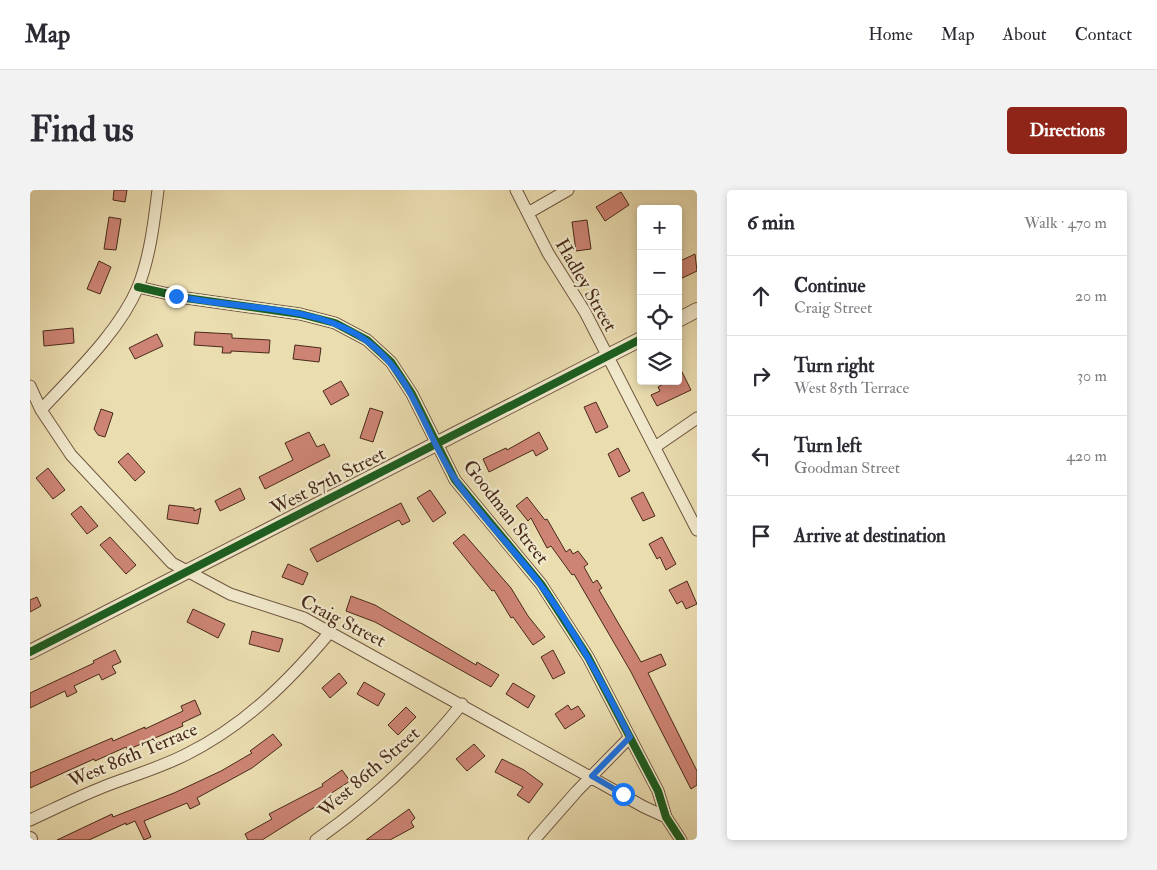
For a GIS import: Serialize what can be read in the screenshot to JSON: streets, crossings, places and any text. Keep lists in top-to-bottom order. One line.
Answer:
{"streets":{"street":["Hadley Street","West 87th Street","Goodman Street","Craig Street","West 86th Terrace","West 86th Street"]},"crossings":[["Hadley Street","West 87th Street"],["West 87th Street","Goodman Street"],["West 87th Street","Craig Street"],["Goodman Street","Craig Street"],["Craig Street","West 86th Terrace"],["Craig Street","West 86th Street"]],"page":{"header":"Map","nav":["Home","Map","About","Contact"],"buttons":"Directions","title":"Find us","heading":["6 min","Walk · 470 m"],"map_buttons":["+","−"],"list":[["Continue","Craig Street","20 m"],["Turn right","West 85th Terrace","30 m"],["Turn left","Goodman Street","420 m"],"Arrive at destination"]}}
